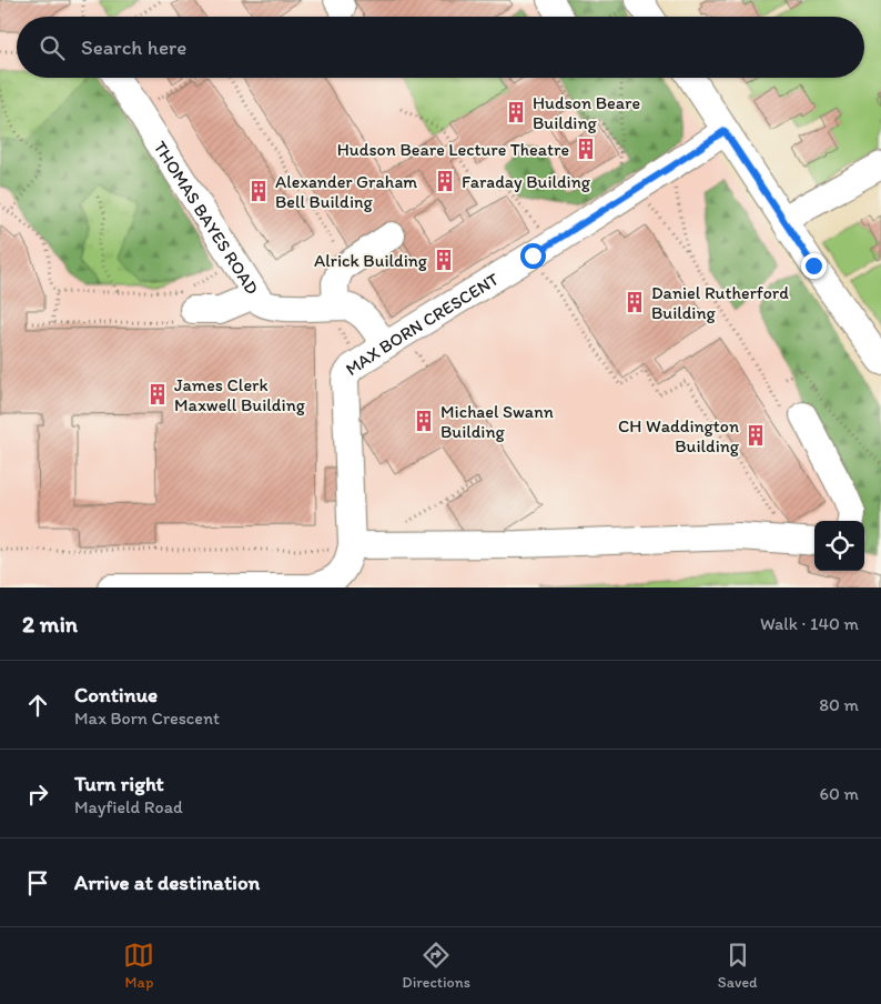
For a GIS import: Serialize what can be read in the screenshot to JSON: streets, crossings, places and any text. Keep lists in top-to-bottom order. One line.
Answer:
{"streets":{"street":["THOMAS BAYES ROAD","MAX BORN CRESCENT"]},"crossings":[["THOMAS BAYES ROAD","MAX BORN CRESCENT"]],"places":{"building":["Hudson Beare Building","Hudson Beare Lecture Theatre","Faraday Building","Alexander Graham Bell Building","Alrick Building","Daniel Rutherford Building","James Clerk Maxwell Building","Michael Swann Building","CH Waddington Building"]},"page":{"search":"Search here","heading":["2 min","Walk · 140 m"],"list":[["Continue","Max Born Crescent","80 m"],["Turn right","Mayfield Road","60 m"],"Arrive at destination"],"nav":["Map","Directions","Saved"]}}
